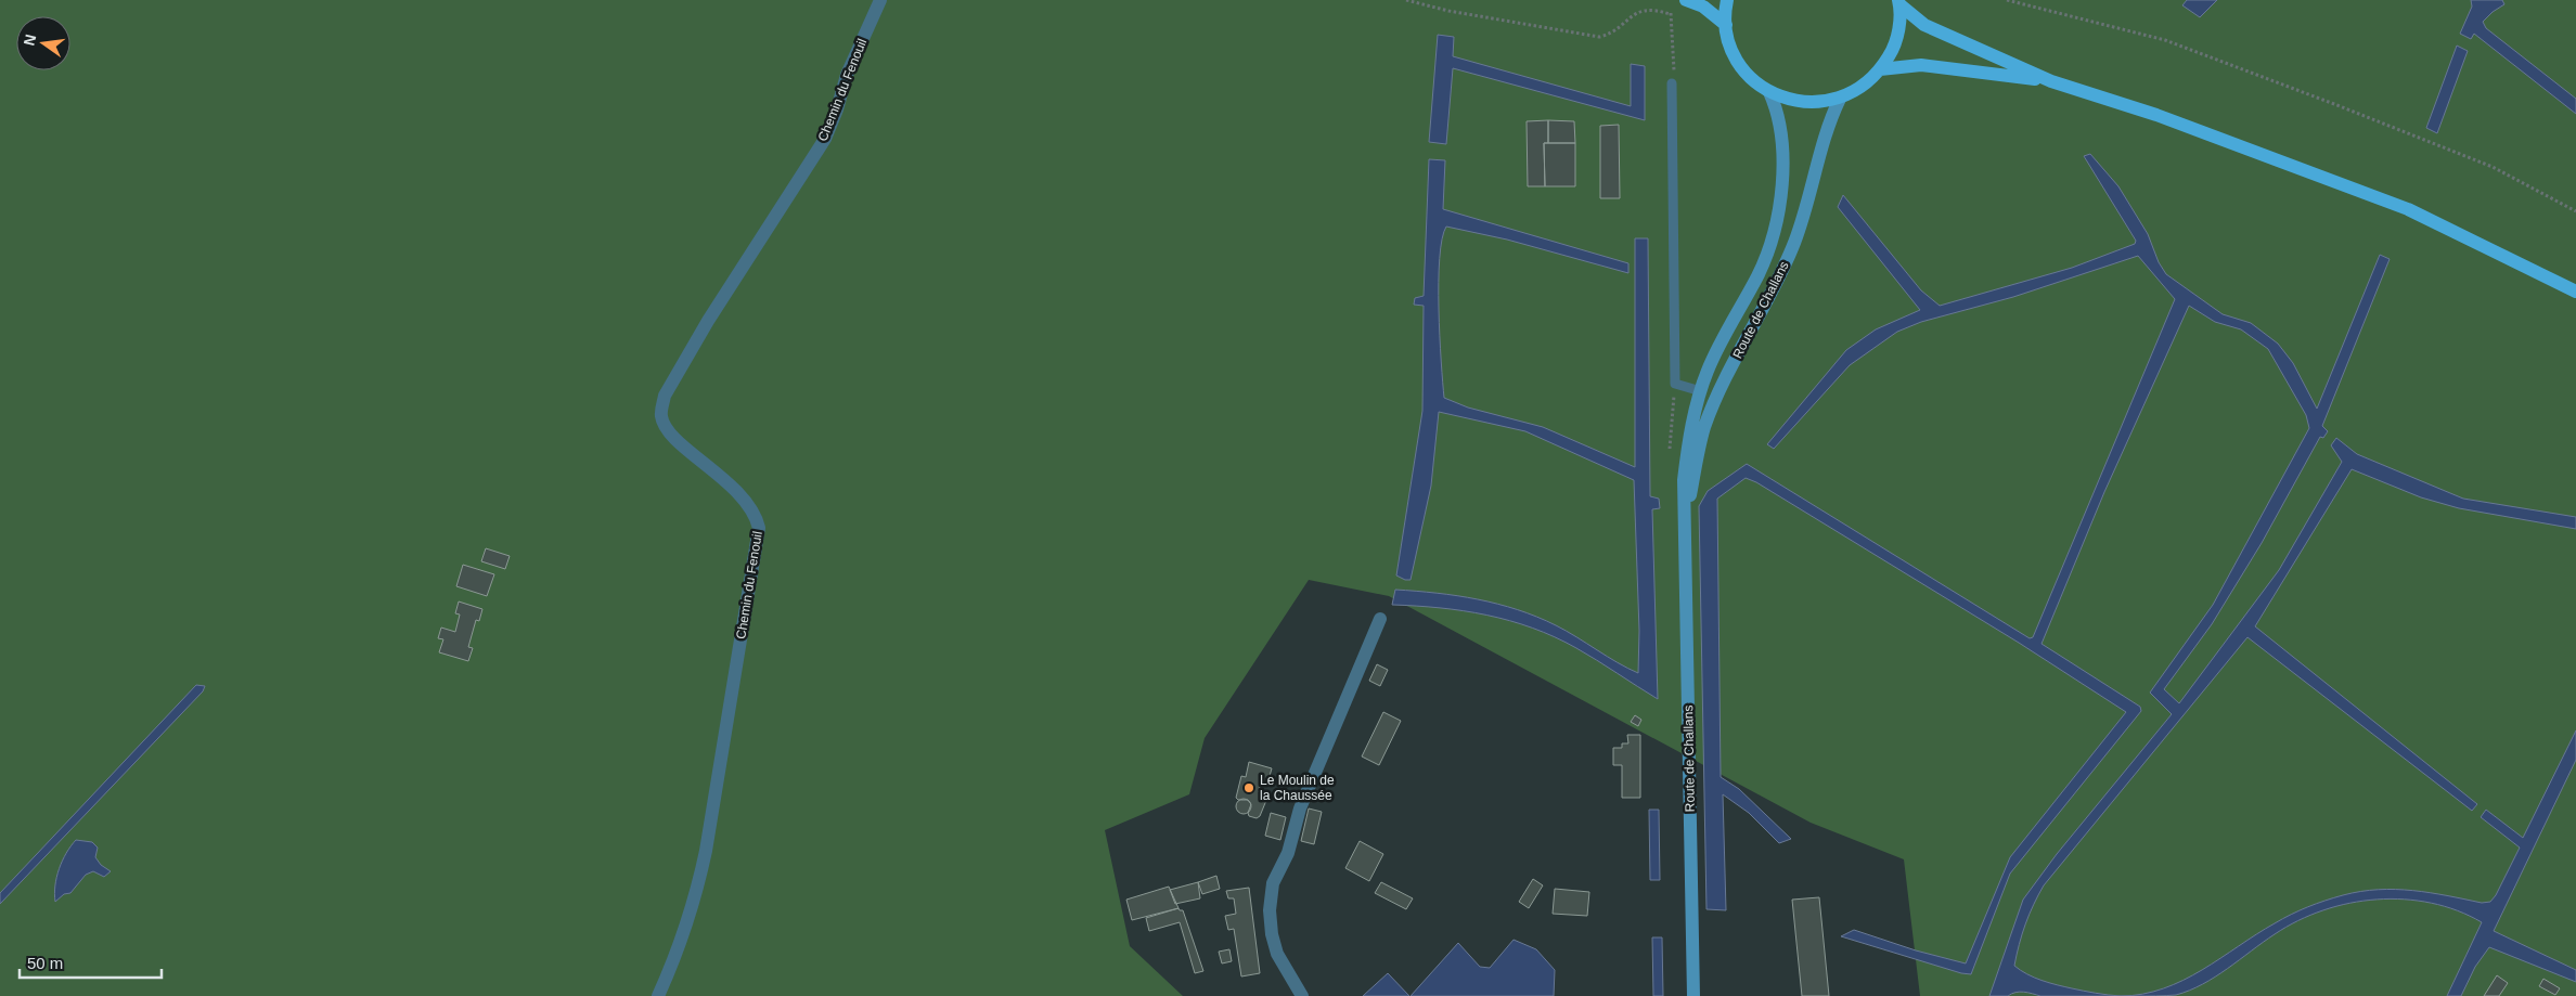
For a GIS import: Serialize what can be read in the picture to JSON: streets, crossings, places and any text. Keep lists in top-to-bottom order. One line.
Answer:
{"streets":{"main road":["Route de Challans"],"street":["Chemin du Fenouil"]},"places":["Le Moulin de la Chaussée"],"scale_bar":"50 m","north":"left"}
